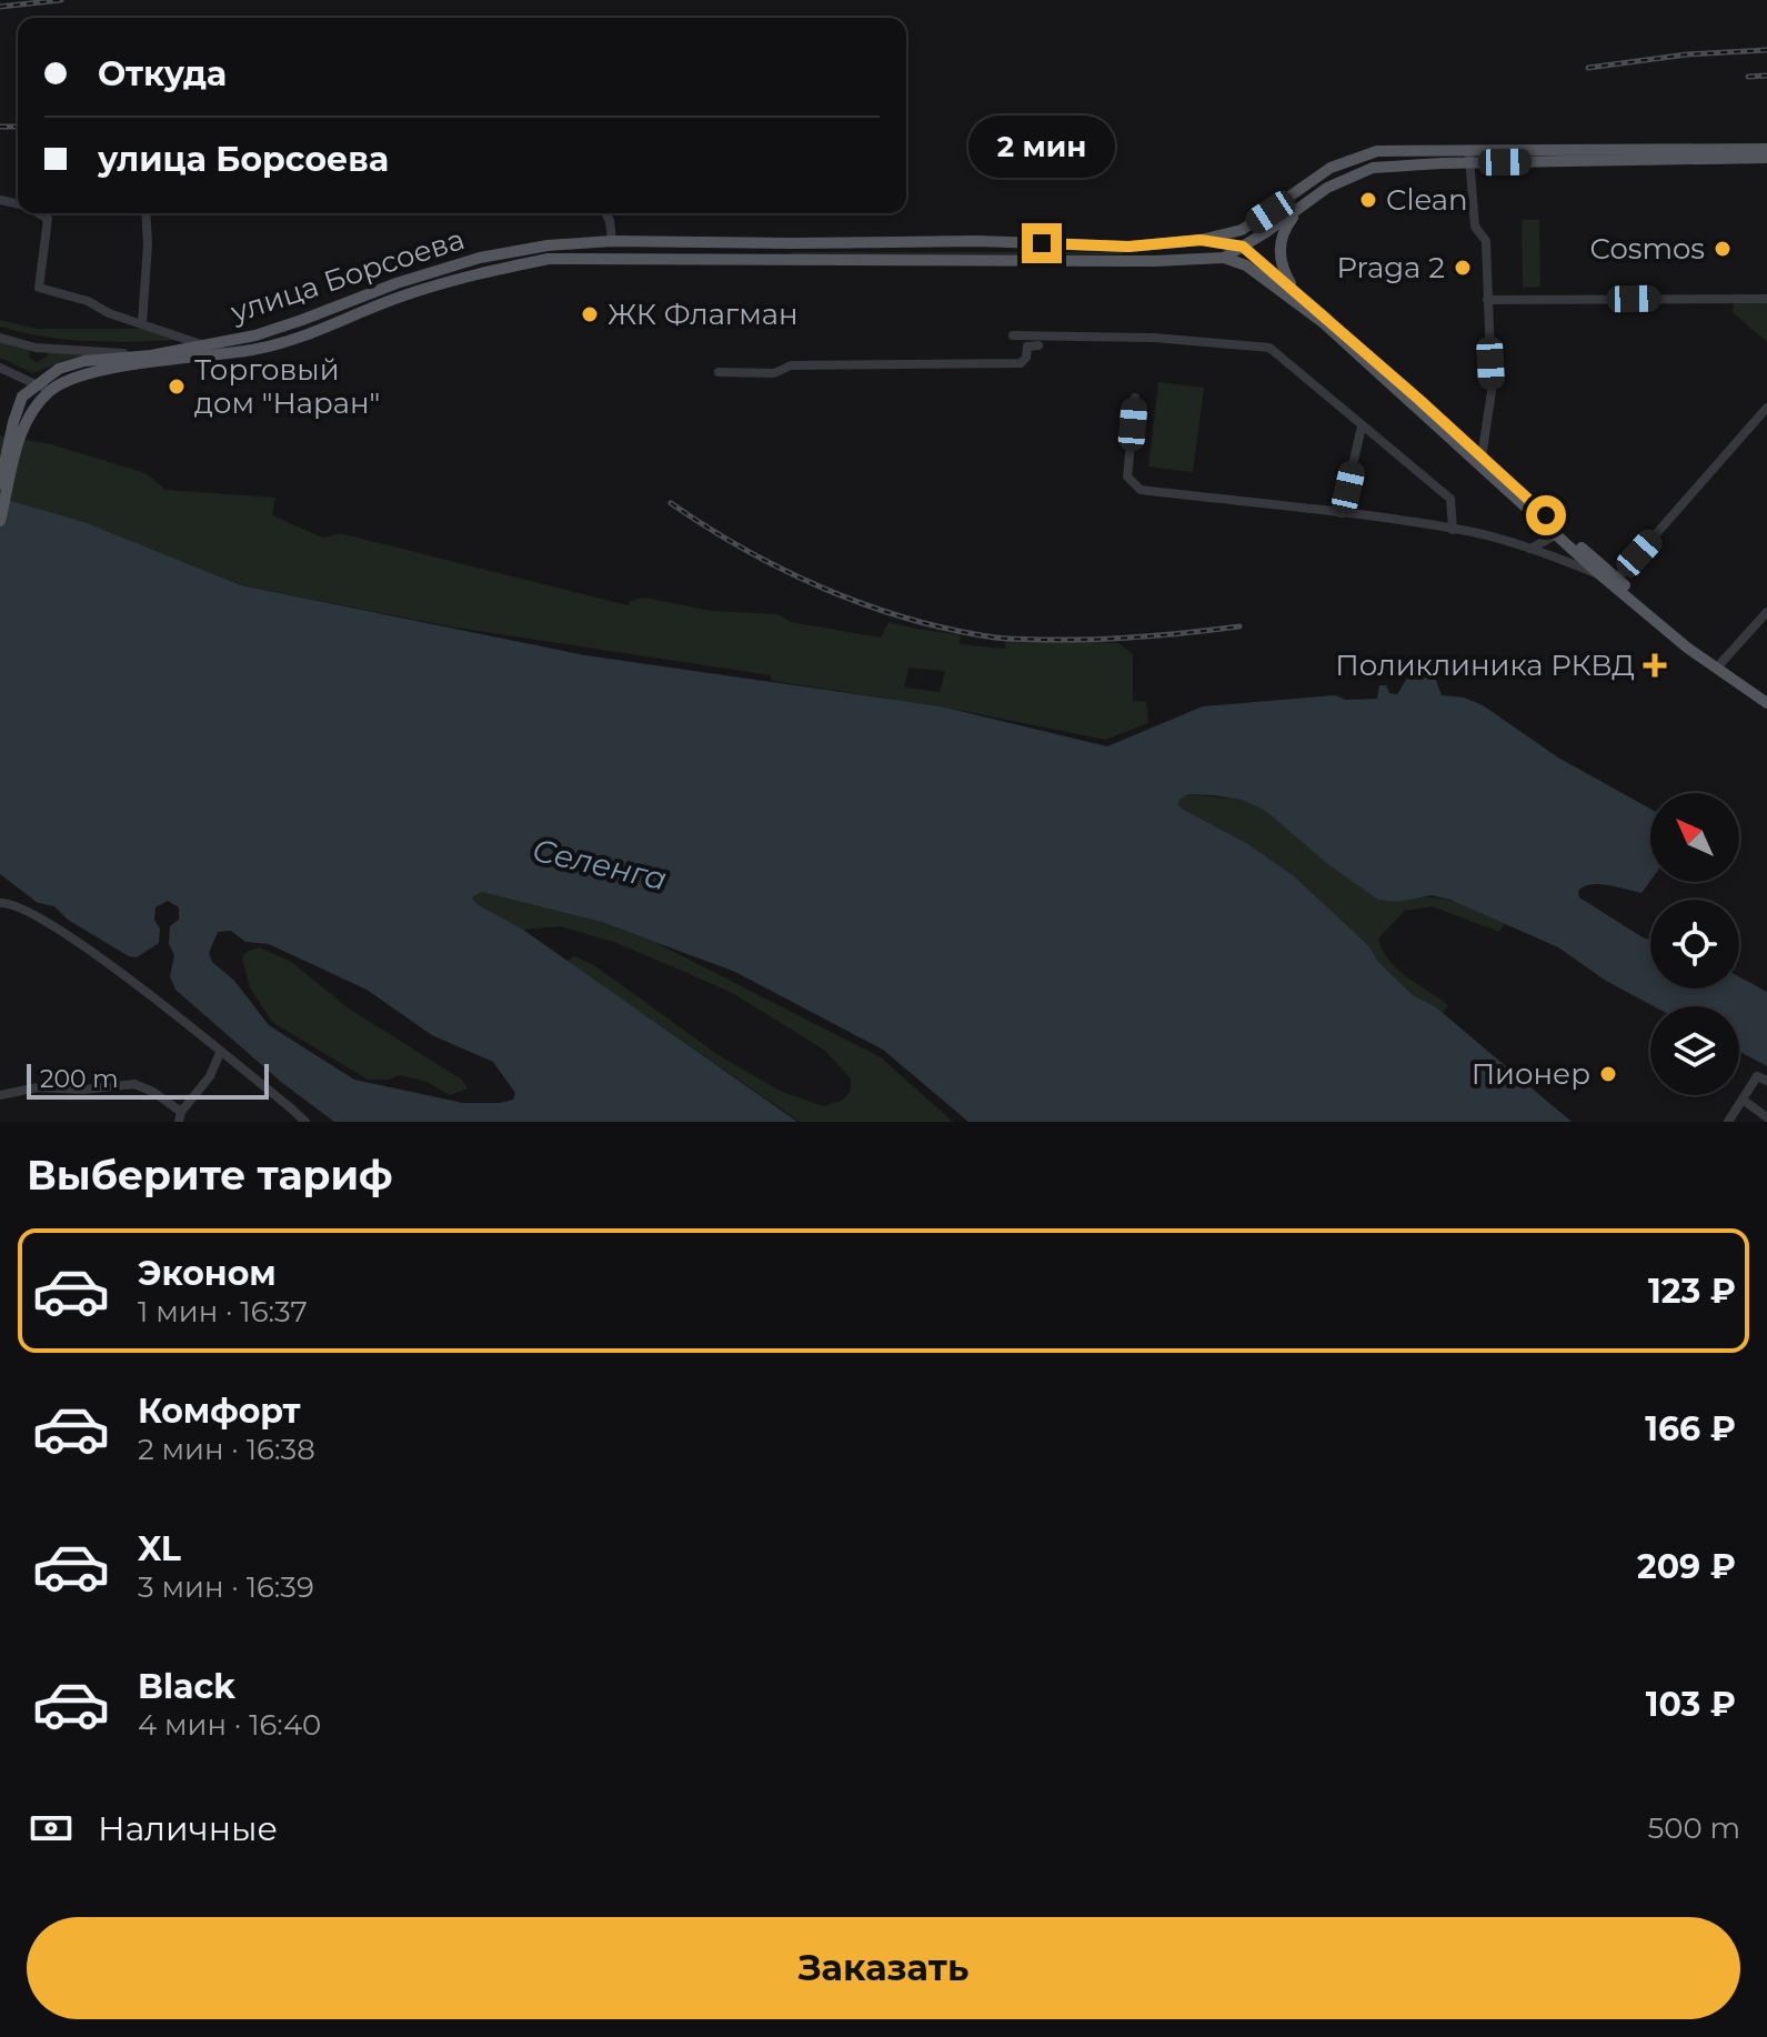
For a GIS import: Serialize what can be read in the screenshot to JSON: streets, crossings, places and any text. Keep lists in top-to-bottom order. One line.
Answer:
{"streets":{"main road":["улица Борсоева"]},"water":["Селенга"],"places":{"other":["Clean","Cosmos","Praga 2","ЖК Флагман","Торговый дом \"Наран\"","Пионер"],"health":["Поликлиника РКВД"]},"scale_bar":"200 m","north":"top left","page":{"banner":["Откуда","улица Борсоева"],"bubble":"2 мин","scale":"200 m","heading":"Выберите тариф","list":[{"name":"Эконом","note":"1 мин · 16:37","value":"123 ₽"},{"name":"Комфорт","note":"2 мин · 16:38","value":"166 ₽"},{"name":"XL","note":"3 мин · 16:39","value":"209 ₽"},{"name":"Black","note":"4 мин · 16:40","value":"103 ₽"}],"pay":["Наличные","500 m"],"buttons":"Заказать"}}
